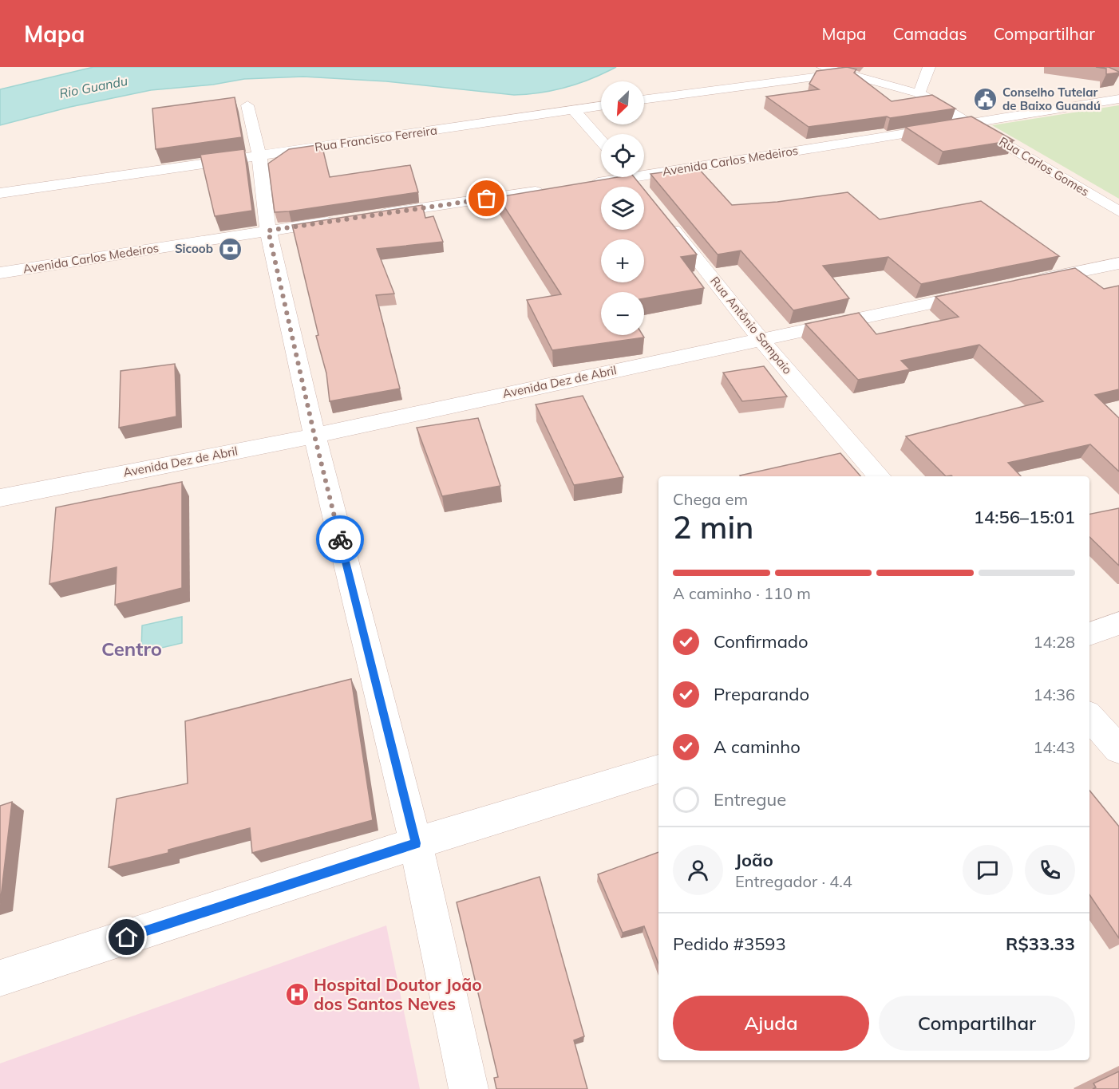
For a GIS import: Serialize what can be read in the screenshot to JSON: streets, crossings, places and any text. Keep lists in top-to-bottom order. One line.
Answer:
{"streets":{"street":["Rua Francisco Ferreira","Avenida Carlos Medeiros","Rua Carlos Gomes","Rua Antônio Sampaio","Avenida Dez de Abril"]},"crossings":[["Avenida Carlos Medeiros","Rua Carlos Gomes"],["Rua Antônio Sampaio","Avenida Dez de Abril"]],"districts":["Centro"],"water":["Rio Guandu"],"places":{"public building":["Conselho Tutelar de Baixo Guandú"],"bank":["Sicoob"],"hospital":["Hospital Doutor João dos Santos Neves"]},"north":"bottom left","page":{"header":"Mapa","nav":["Mapa","Camadas","Compartilhar"],"map_buttons":["+","−"],"heading":["2 min","Chega em","14:56–15:01"],"panel":["João","Entregador · 4.4","Pedido #3593","R$33.33"],"bar":"A caminho · 110 m","list":[["Confirmado","14:28"],["Preparando","14:36"],["A caminho","14:43"],"Entregue"],"buttons":["Ajuda","Compartilhar"]}}
